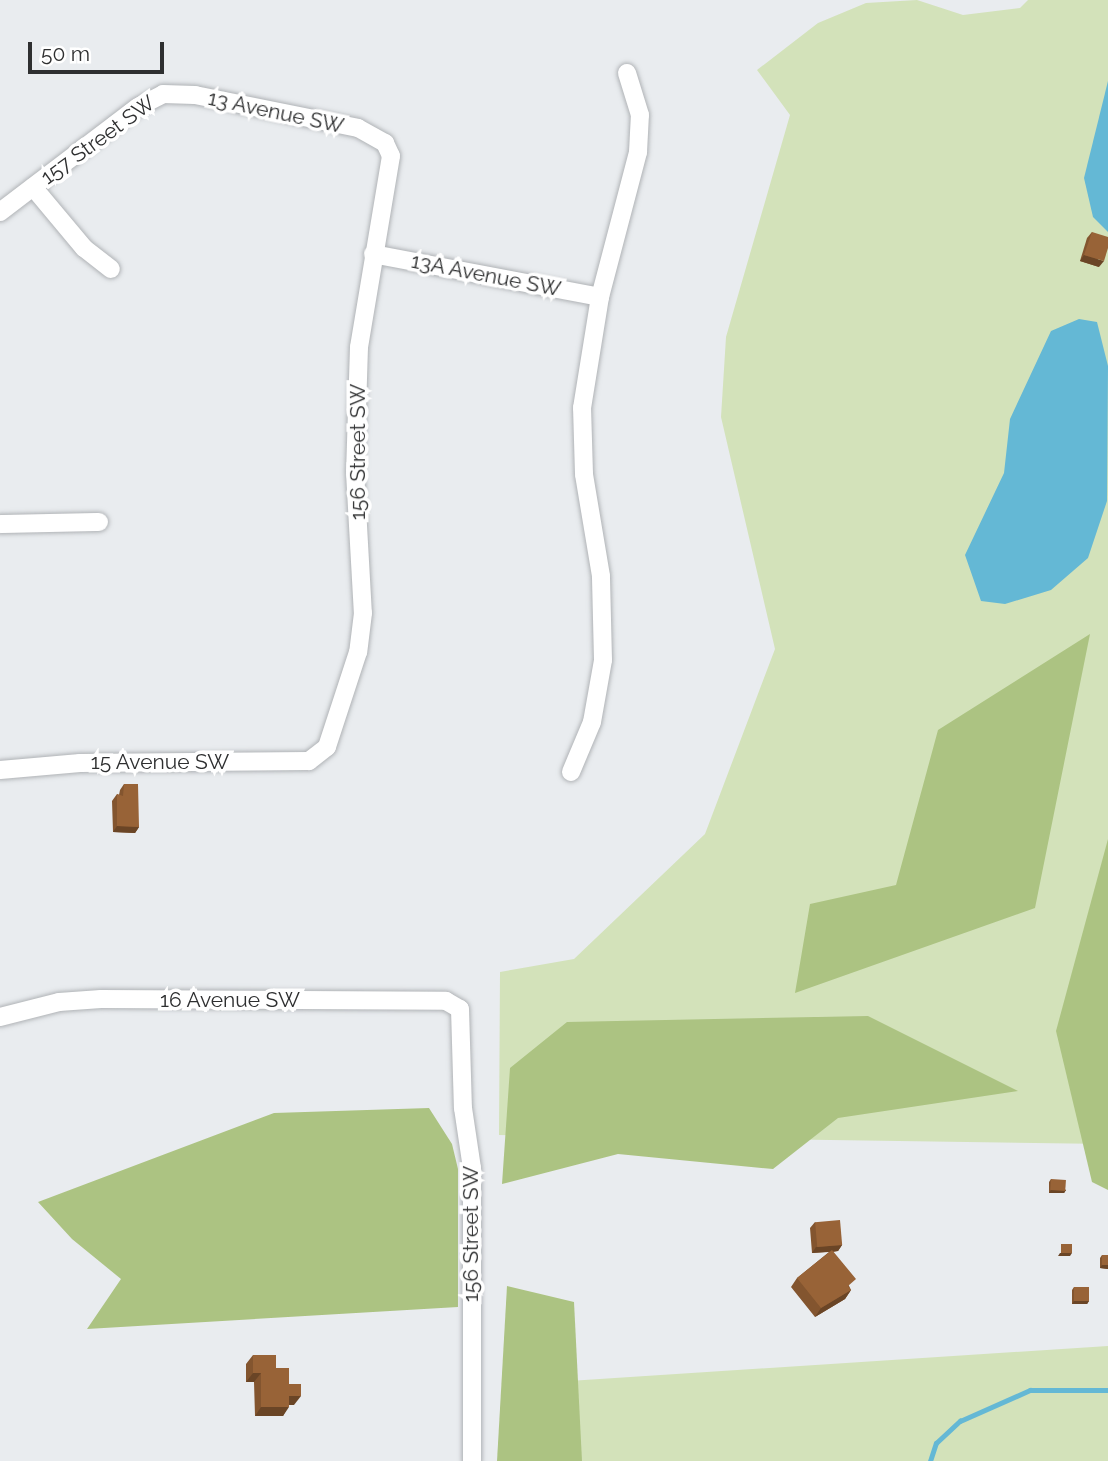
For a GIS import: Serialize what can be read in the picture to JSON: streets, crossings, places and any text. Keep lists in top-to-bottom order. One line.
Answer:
{"streets":{"street":["13 Avenue SW","157 Street SW","13A Avenue SW","156 Street SW","15 Avenue SW","16 Avenue SW"]},"crossings":[["13 Avenue SW","157 Street SW"],["13 Avenue SW","156 Street SW"],["13A Avenue SW","156 Street SW"],["156 Street SW","15 Avenue SW"],["156 Street SW","16 Avenue SW"]],"scale_bar":"50 m"}
